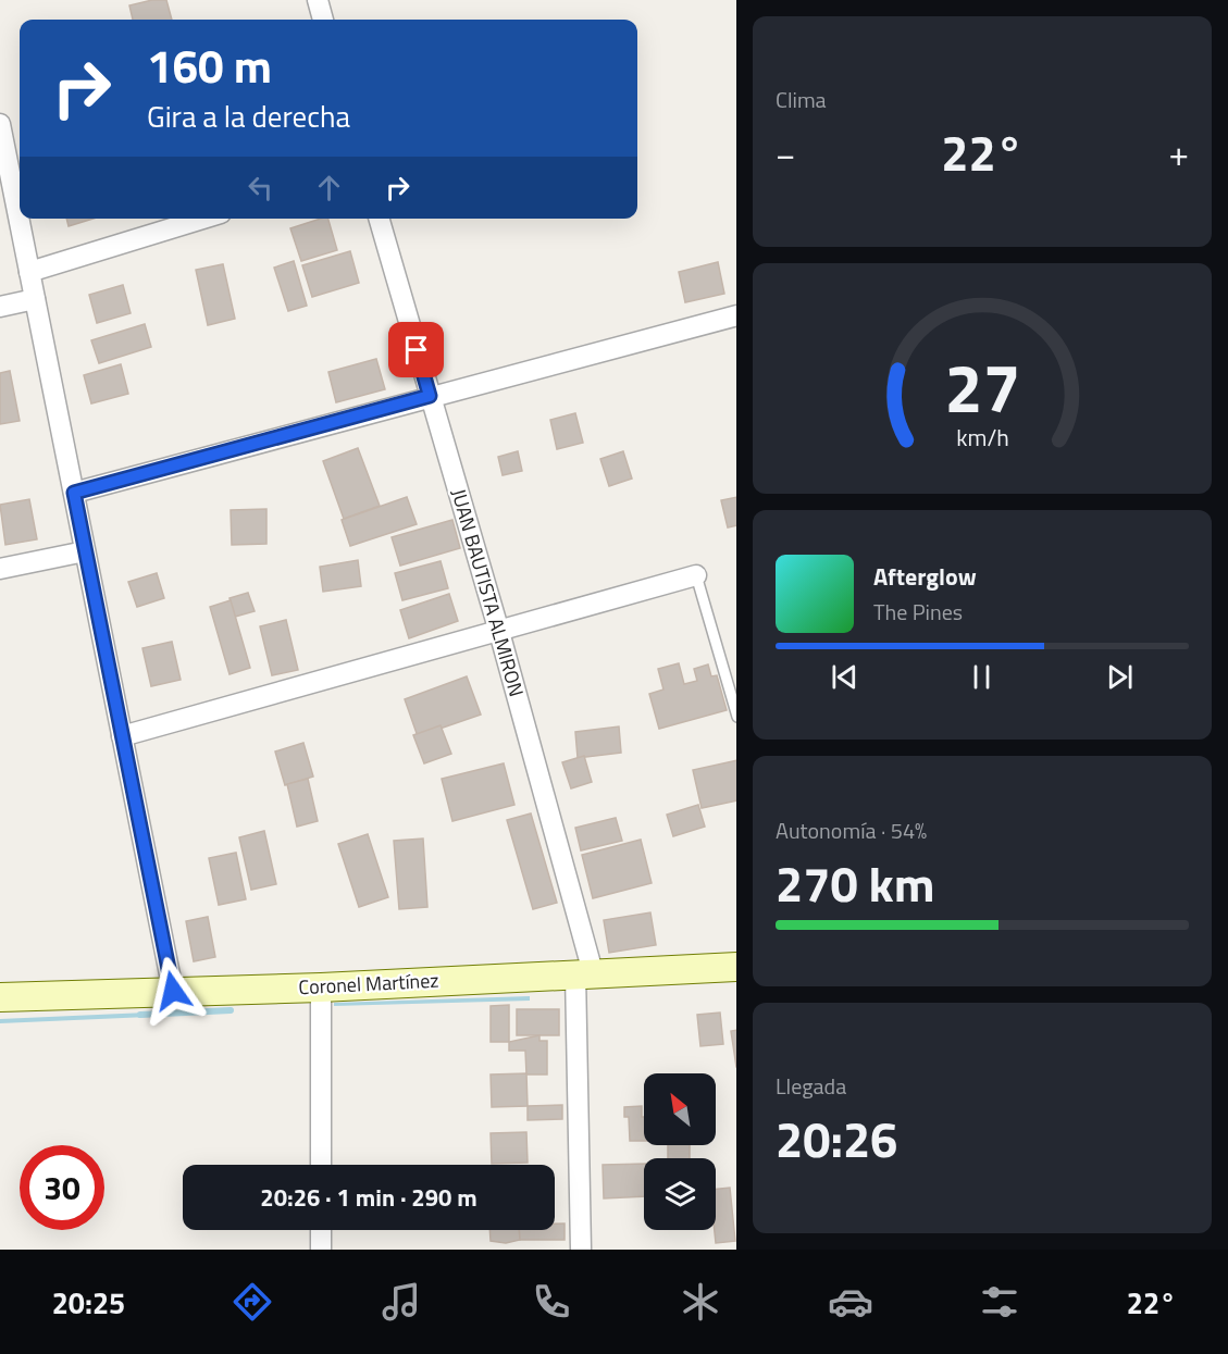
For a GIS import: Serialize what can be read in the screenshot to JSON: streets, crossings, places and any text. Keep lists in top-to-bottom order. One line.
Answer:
{"streets":{"main road":["Coronel Martínez"],"street":["JUAN BAUTISTA ALMIRON"]},"crossings":[["JUAN BAUTISTA ALMIRON","Coronel Martínez"]],"north":"top left","page":{"tile":["Clima",["Autonomía · 54%","270 km"],["Llegada","20:26"]],"turn":["160 m","Gira a la derecha"],"heat":["−","22°","+"],"song":["Afterglow","The Pines"],"limit":"30","trip":"20:26 · 1 min · 290 m","tabs":["20:25","22°"],"gauge":["27","km/h"]}}
